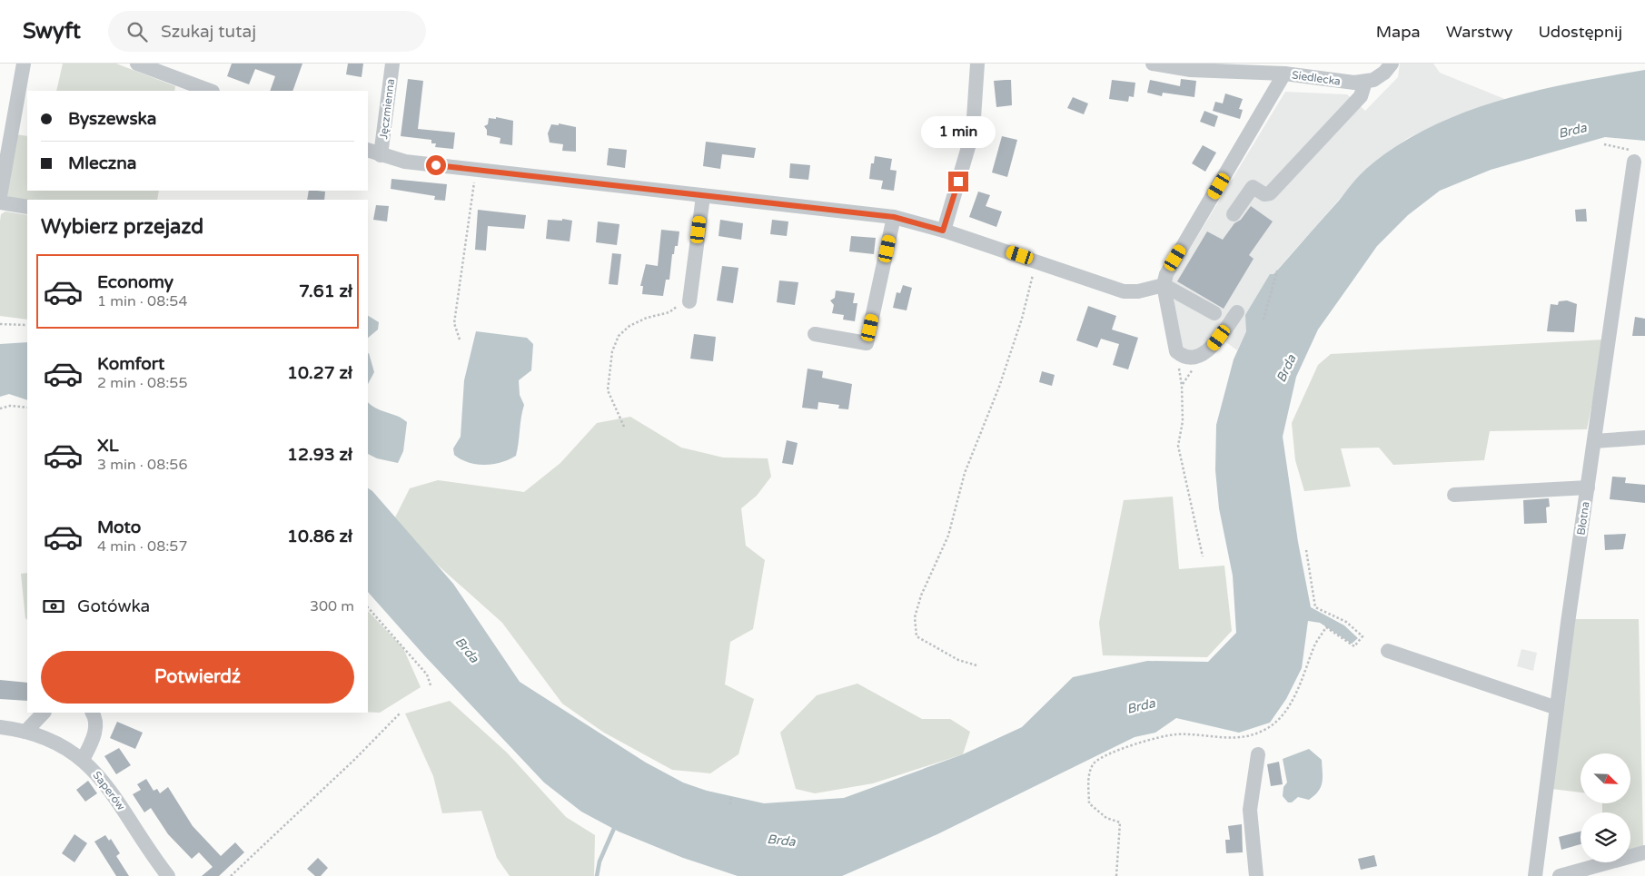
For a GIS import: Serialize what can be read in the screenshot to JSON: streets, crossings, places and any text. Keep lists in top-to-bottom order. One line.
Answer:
{"streets":{"street":["Siedlecka","Jęczmienna","Błotna","Saperów"]},"water":["Brda"],"north":"bottom right","page":{"header":"Swyft","search":"Szukaj tutaj","nav":["Mapa","Warstwy","Udostępnij"],"banner":["Byszewska","Mleczna"],"bubble":"1 min","heading":"Wybierz przejazd","list":[{"name":"Economy","note":"1 min · 08:54","value":"7.61 zł"},{"name":"Komfort","note":"2 min · 08:55","value":"10.27 zł"},{"name":"XL","note":"3 min · 08:56","value":"12.93 zł"},{"name":"Moto","note":"4 min · 08:57","value":"10.86 zł"}],"pay":["Gotówka","300 m"],"buttons":"Potwierdź"}}
